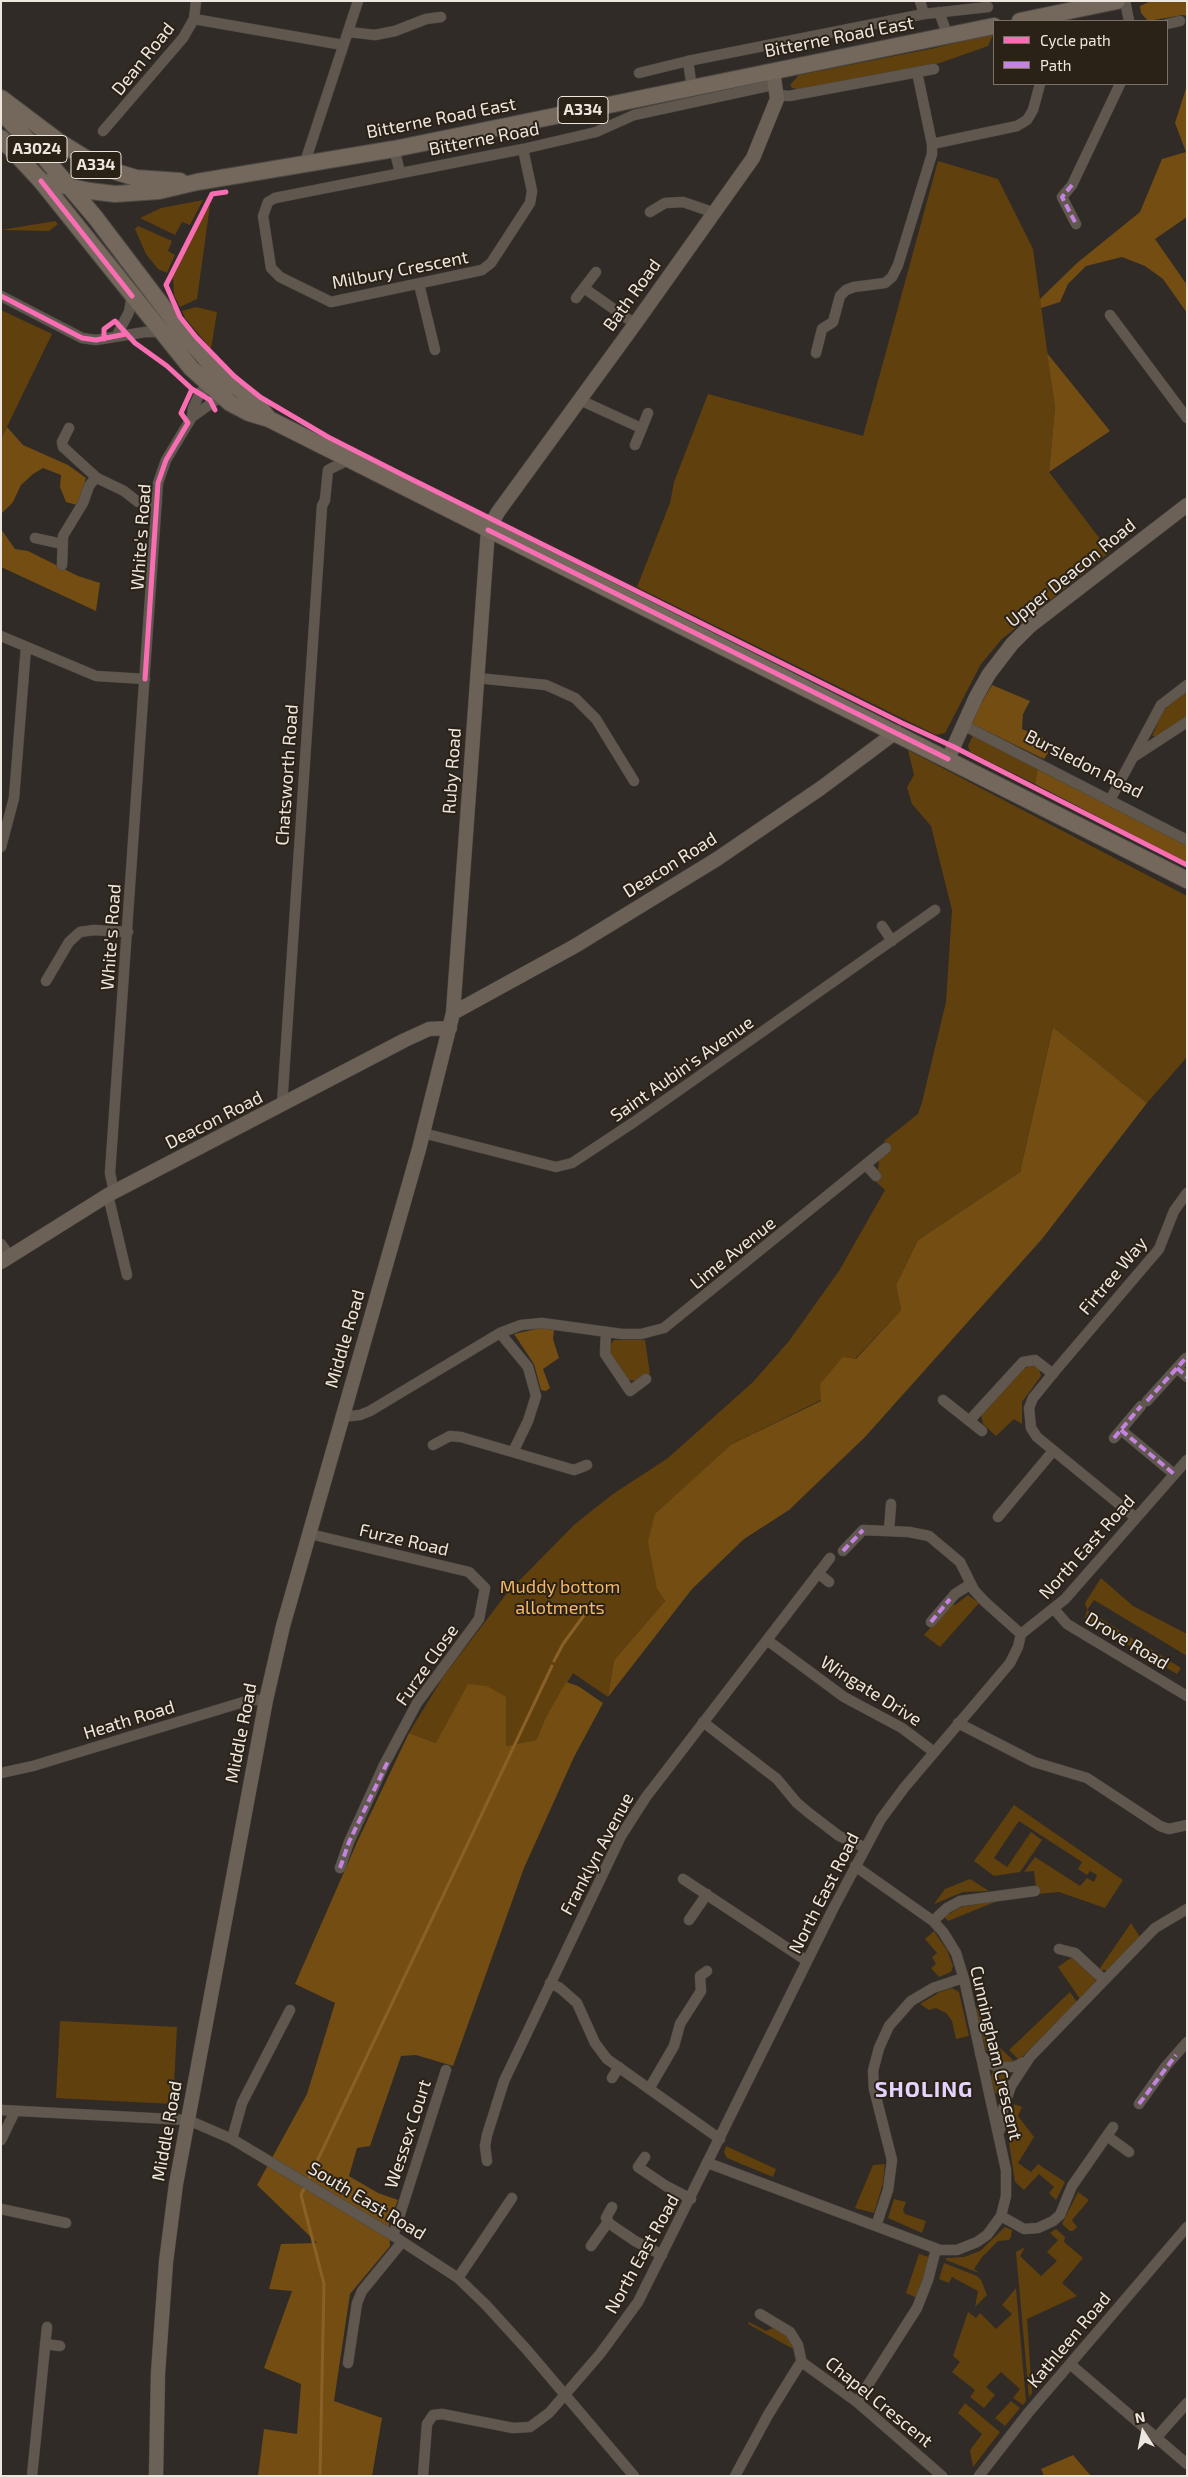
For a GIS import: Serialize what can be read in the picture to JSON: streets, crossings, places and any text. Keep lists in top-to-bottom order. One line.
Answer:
{"streets":{"main road":["Bitterne Road East","A334","A3024"],"street":["Dean Road","Bitterne Road","Milbury Crescent","Bath Road","White's Road","Upper Deacon Road","Bursledon Road","Ruby Road","Chatsworth Road","Deacon Road","Saint Aubin's Avenue","Lime Avenue","Firtree Way","Middle Road","Furze Road","North East Road","Drove Road","Furze Close","Wingate Drive","Heath Road","Franklyn Avenue","Cunningham Crescent","Wessex Court","South East Road","Kathleen Road","Chapel Crescent"]},"crossings":[["Bitterne Road East","A334"],["Bitterne Road East","Bitterne Road"],["Bitterne Road East","A3024"],["Bitterne Road East","Bath Road"],["A334","A3024"],["Bitterne Road","Milbury Crescent"],["Bitterne Road","Bath Road"],["A3024","Bath Road"],["A3024","White's Road"],["A3024","Upper Deacon Road"],["A3024","Ruby Road"],["A3024","Chatsworth Road"],["A3024","Deacon Road"],["Bath Road","Ruby Road"],["White's Road","Deacon Road"],["Upper Deacon Road","Bursledon Road"],["Ruby Road","Deacon Road"],["Ruby Road","Middle Road"],["Chatsworth Road","Deacon Road"],["Deacon Road","Middle Road"],["Saint Aubin's Avenue","Middle Road"],["Lime Avenue","Middle Road"],["Firtree Way","North East Road"],["Middle Road","Furze Road"],["Middle Road","Heath Road"],["Middle Road","South East Road"],["Furze Road","Furze Close"],["North East Road","Drove Road"],["North East Road","Wingate Drive"],["North East Road","Cunningham Crescent"],["North East Road","South East Road"],["Wingate Drive","Franklyn Avenue"],["Wessex Court","South East Road"]],"districts":["SHOLING"],"parks":["Muddy bottom allotments"],"legend":["Cycle path","Path"],"north":"top"}
